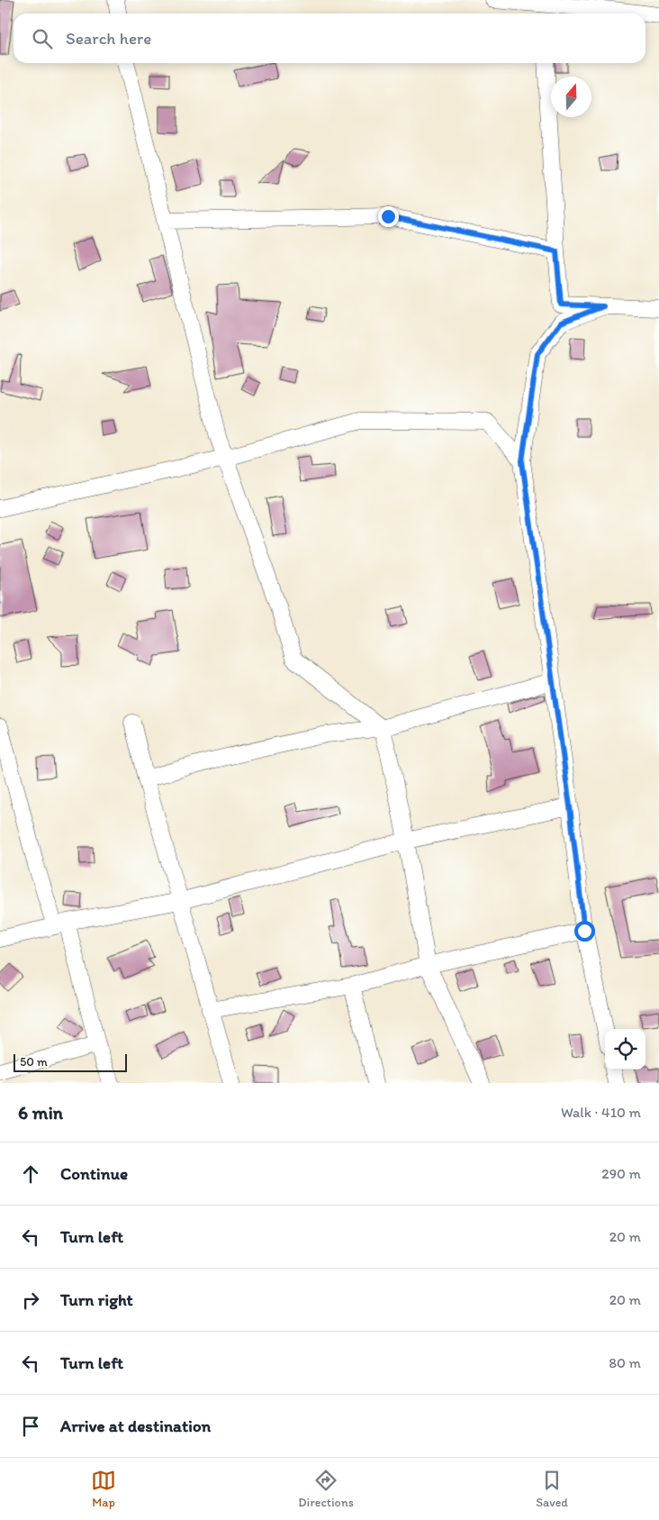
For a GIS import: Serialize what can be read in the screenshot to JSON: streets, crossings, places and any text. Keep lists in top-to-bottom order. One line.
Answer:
{"scale_bar":"50 m","north":"top","page":{"search":"Search here","scale":"50 m","heading":["6 min","Walk · 410 m"],"list":[["Continue","290 m"],["Turn left","20 m"],["Turn right","20 m"],["Turn left","80 m"],"Arrive at destination"],"nav":["Map","Directions","Saved"]}}
